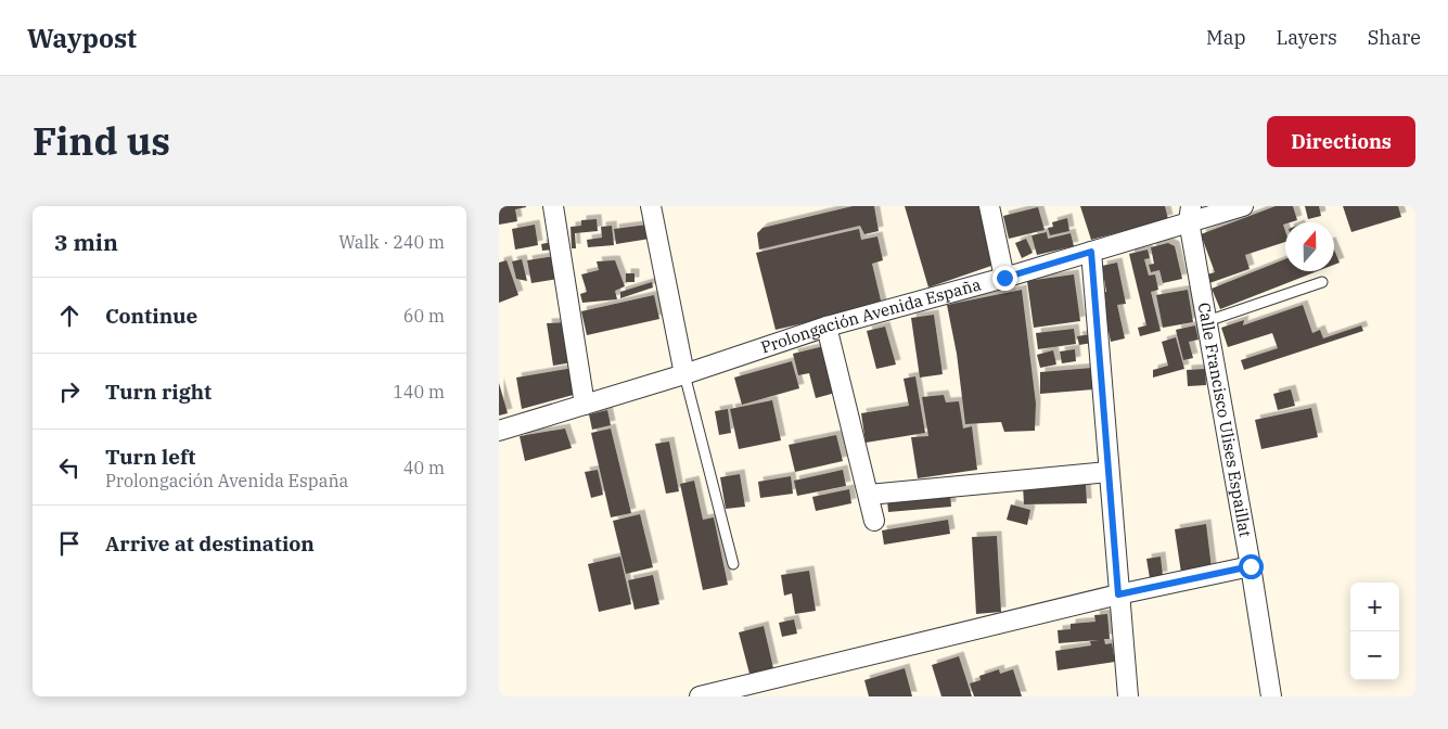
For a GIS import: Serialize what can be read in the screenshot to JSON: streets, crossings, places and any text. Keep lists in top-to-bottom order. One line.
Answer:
{"streets":{"street":["Prolongación Avenida España","Calle Francisco Ulises Espaillat"]},"crossings":[["Prolongación Avenida España","Calle Francisco Ulises Espaillat"]],"north":"top","page":{"header":"Waypost","nav":["Map","Layers","Share"],"title":"Find us","buttons":"Directions","heading":["3 min","Walk · 240 m"],"list":[["Continue","60 m"],["Turn right","140 m"],["Turn left","Prolongación Avenida España","40 m"],"Arrive at destination"],"map_buttons":["+","−"]}}
